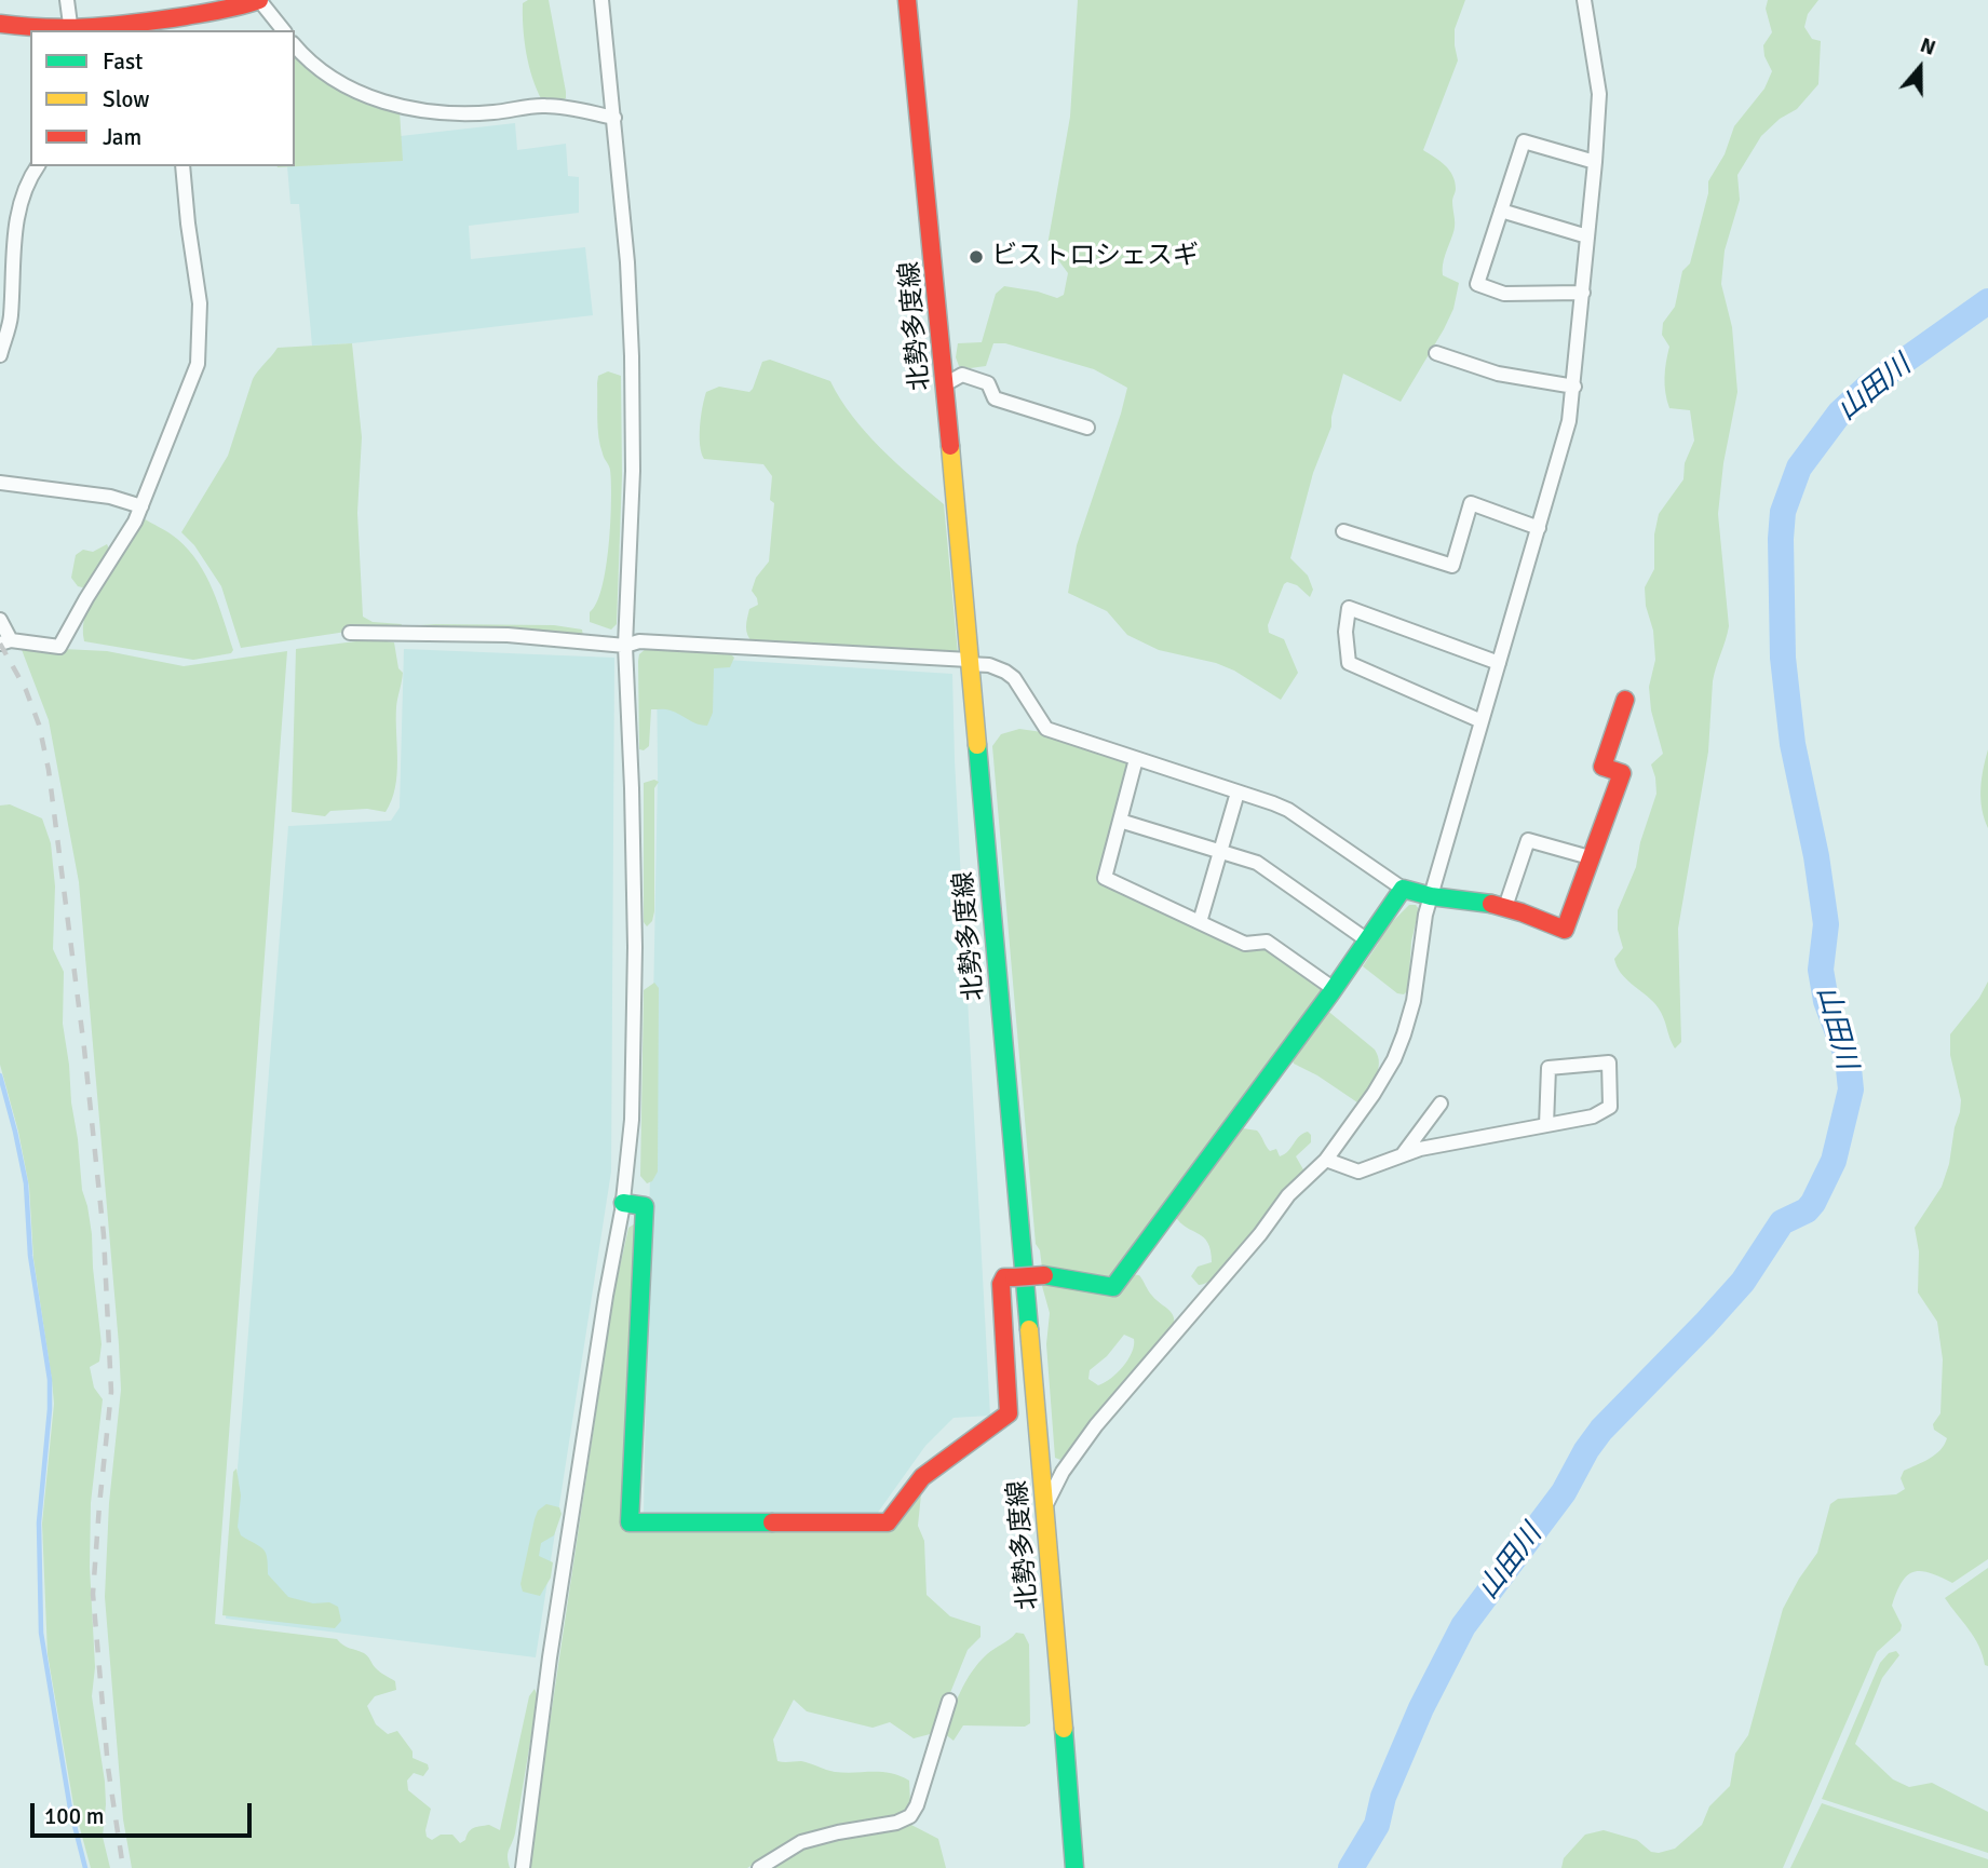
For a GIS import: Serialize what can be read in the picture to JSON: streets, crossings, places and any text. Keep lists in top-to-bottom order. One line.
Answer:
{"streets":{"main road":["北勢多度線"]},"water":["山田川"],"places":["ビストロシェスギ"],"legend":["Fast","Slow","Jam"],"scale_bar":"100 m","north":"top"}
